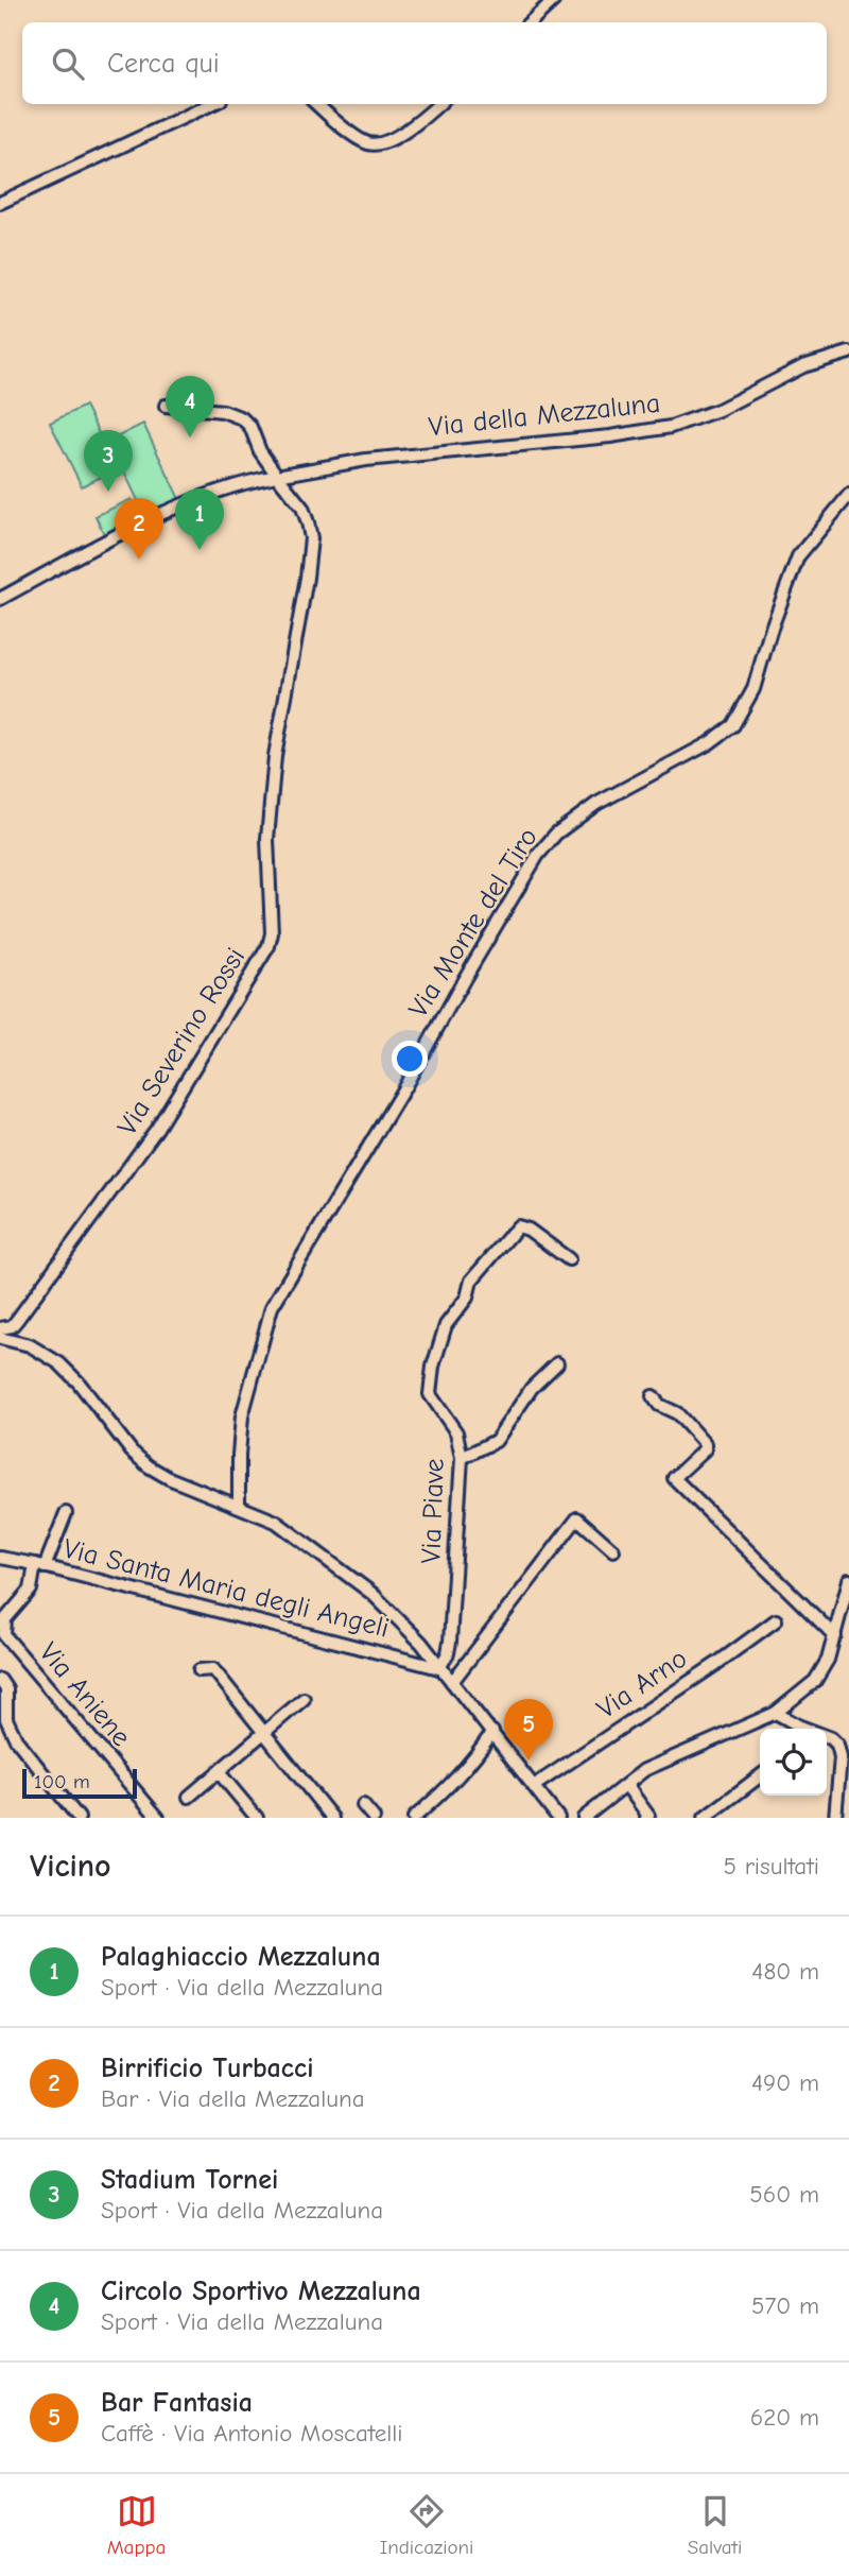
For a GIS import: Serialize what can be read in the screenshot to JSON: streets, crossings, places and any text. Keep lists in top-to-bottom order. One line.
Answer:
{"streets":{"street":["Via della Mezzaluna","Via Monte del Tiro","Via Severino Rossi","Via Piave","Via Santa Maria degli Angeli","Via Arno","Via Aniene"]},"crossings":[["Via della Mezzaluna","Via Severino Rossi"],["Via Piave","Via Santa Maria degli Angeli"],["Via Santa Maria degli Angeli","Via Aniene"]],"scale_bar":"100 m","page":{"search":"Cerca qui","pins":["4","3","1","2","5"],"scale":"100 m","heading":["Vicino","5 risultati"],"list":[{"mark":"1","name":"Palaghiaccio Mezzaluna","note":"Sport · Via della Mezzaluna","value":"480 m"},{"mark":"2","name":"Birrificio Turbacci","note":"Bar · Via della Mezzaluna","value":"490 m"},{"mark":"3","name":"Stadium Tornei","note":"Sport · Via della Mezzaluna","value":"560 m"},{"mark":"4","name":"Circolo Sportivo Mezzaluna","note":"Sport · Via della Mezzaluna","value":"570 m"},{"mark":"5","name":"Bar Fantasia","note":"Caffè · Via Antonio Moscatelli","value":"620 m"}],"nav":["Mappa","Indicazioni","Salvati"]}}
